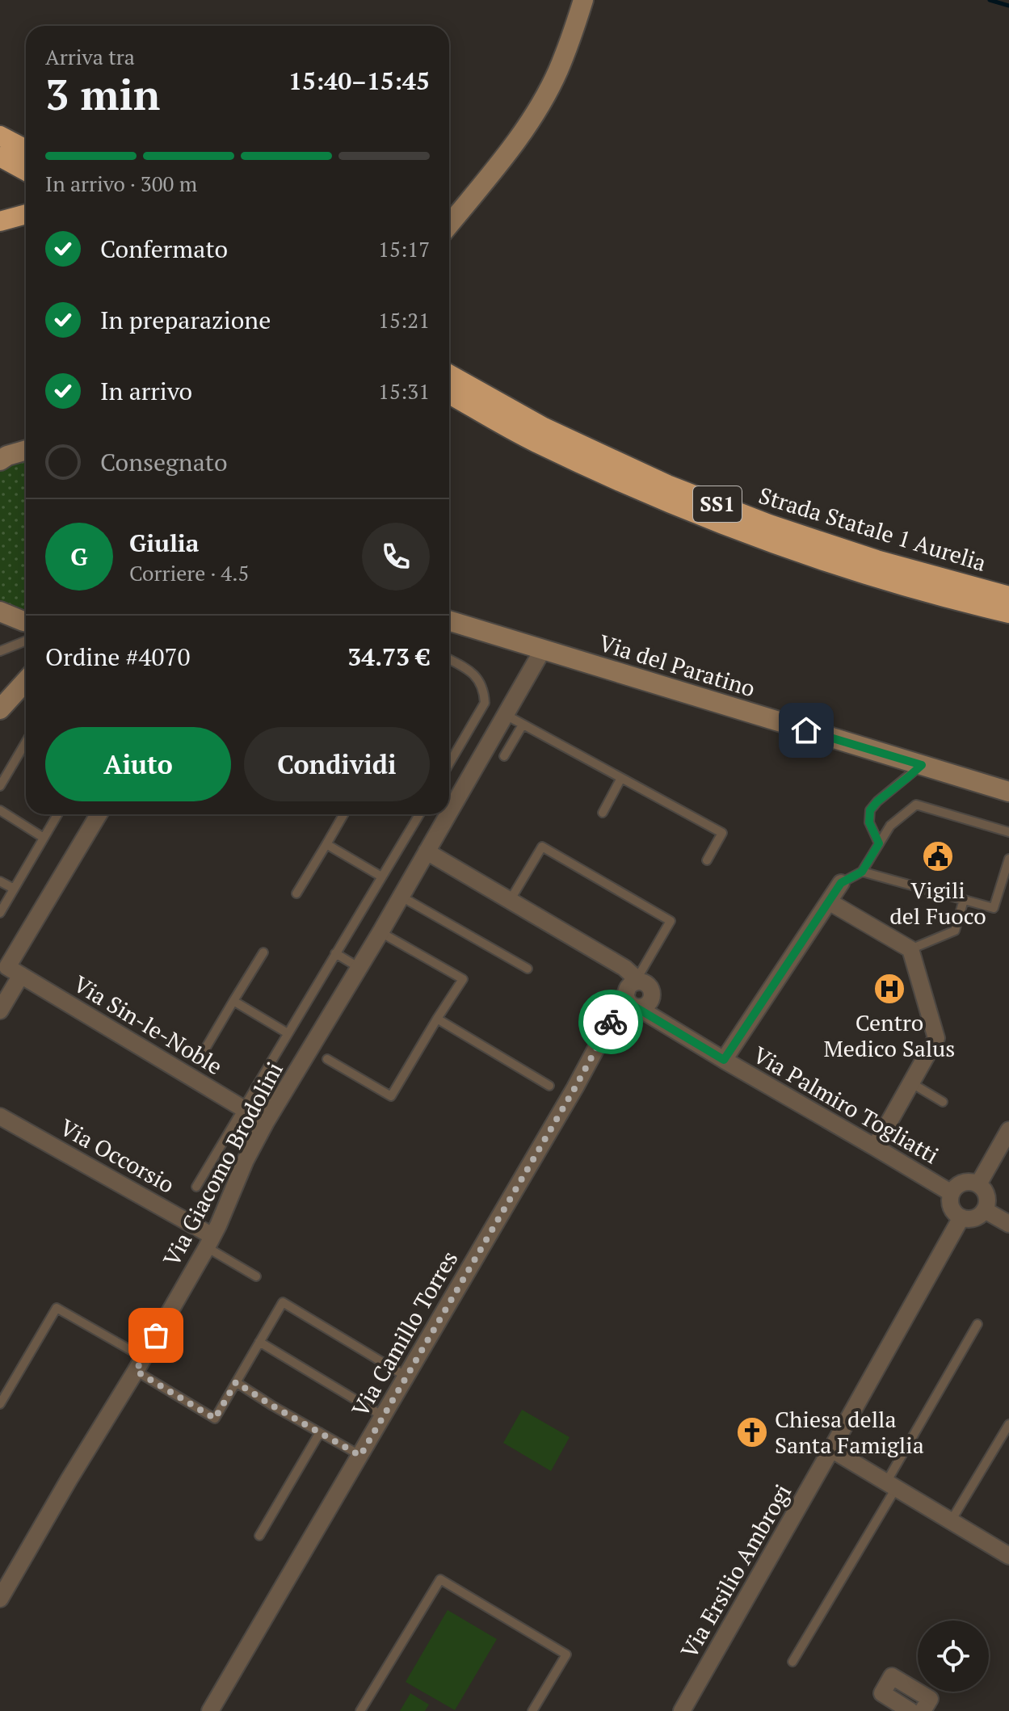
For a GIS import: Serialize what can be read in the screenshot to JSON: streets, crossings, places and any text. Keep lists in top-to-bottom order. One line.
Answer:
{"streets":{"highway":["SS1","Strada Statale 1 Aurelia"],"main road":["Via del Paratino"],"street":["Via Sin-le-Noble","Via Palmiro Togliatti","Via Occorsio","Via Giacomo Brodolini","Via Camillo Torres","Via Ersilio Ambrogi"]},"crossings":[["Via del Paratino","Via Giacomo Brodolini"],["Via Sin-le-Noble","Via Giacomo Brodolini"],["Via Palmiro Togliatti","Via Giacomo Brodolini"],["Via Palmiro Togliatti","Via Camillo Torres"],["Via Palmiro Togliatti","Via Ersilio Ambrogi"],["Via Occorsio","Via Giacomo Brodolini"]],"places":{"public building":["Vigili del Fuoco"],"hospital":["Centro Medico Salus"],"church":["Chiesa della Santa Famiglia"]},"page":{"heading":["3 min","Arriva tra","15:40–15:45"],"panel":["Giulia","Corriere · 4.5","Ordine #4070","34.73 €"],"bar":"In arrivo · 300 m","list":[["Confermato","15:17"],["In preparazione","15:21"],["In arrivo","15:31"],"Consegnato"],"round":"G","buttons":["Aiuto","Condividi"]}}
